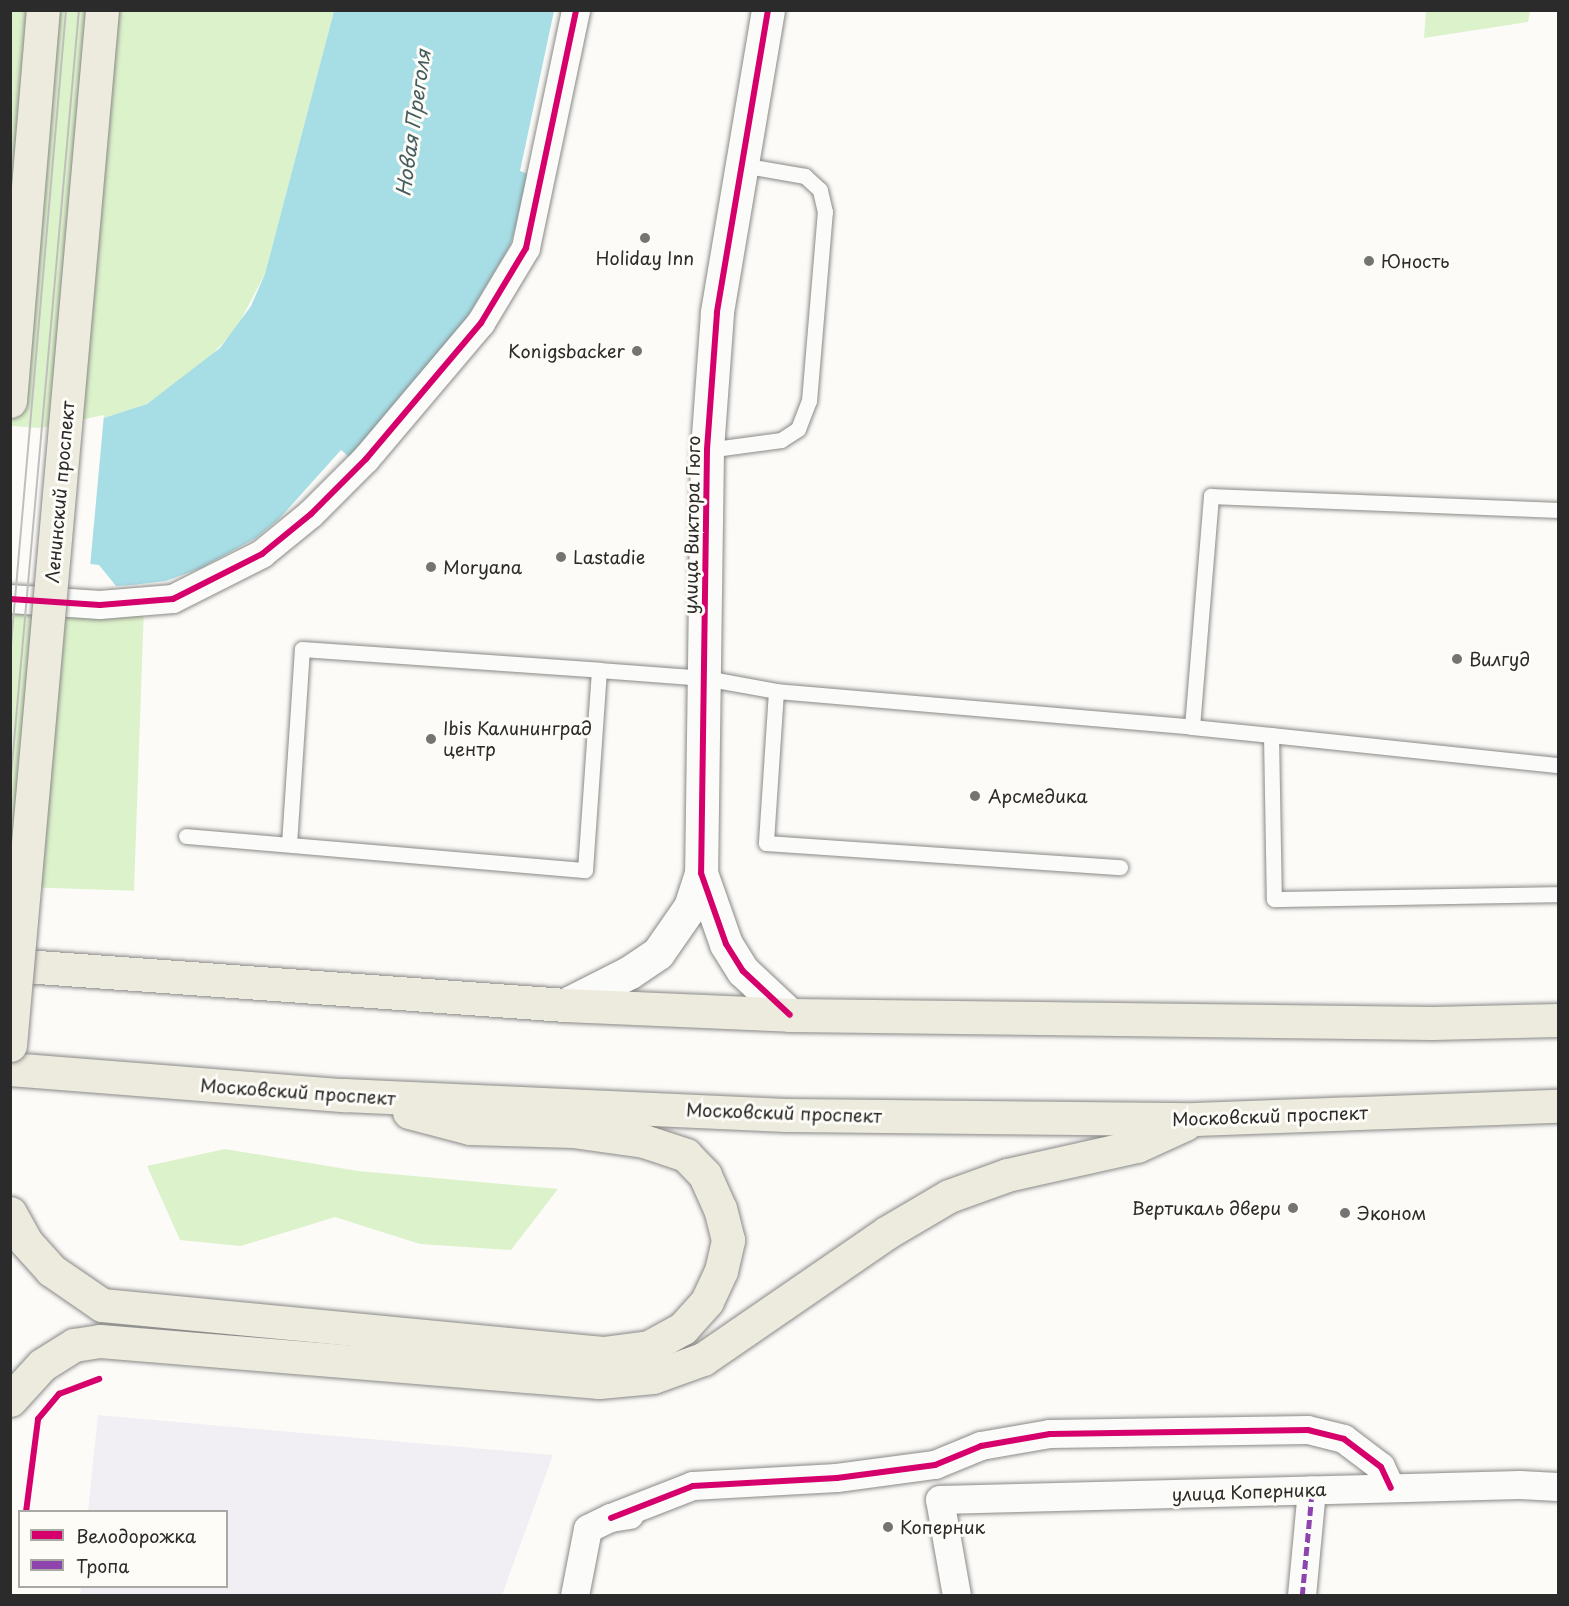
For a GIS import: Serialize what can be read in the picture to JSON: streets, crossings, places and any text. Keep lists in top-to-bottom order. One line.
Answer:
{"streets":{"main road":["Ленинский проспект","Московский проспект"],"street":["улица Виктора Гюго","улица Коперника"]},"water":["Новая Преголя"],"places":["Holiday Inn","Юность","Konigsbacker","Lastadie","Moryana","Вилгуд","Ibis Калининград центр","Арсмедика","Вертикаль двери","Эконом","Коперник"],"legend":["Велодорожка","Тропа"]}
